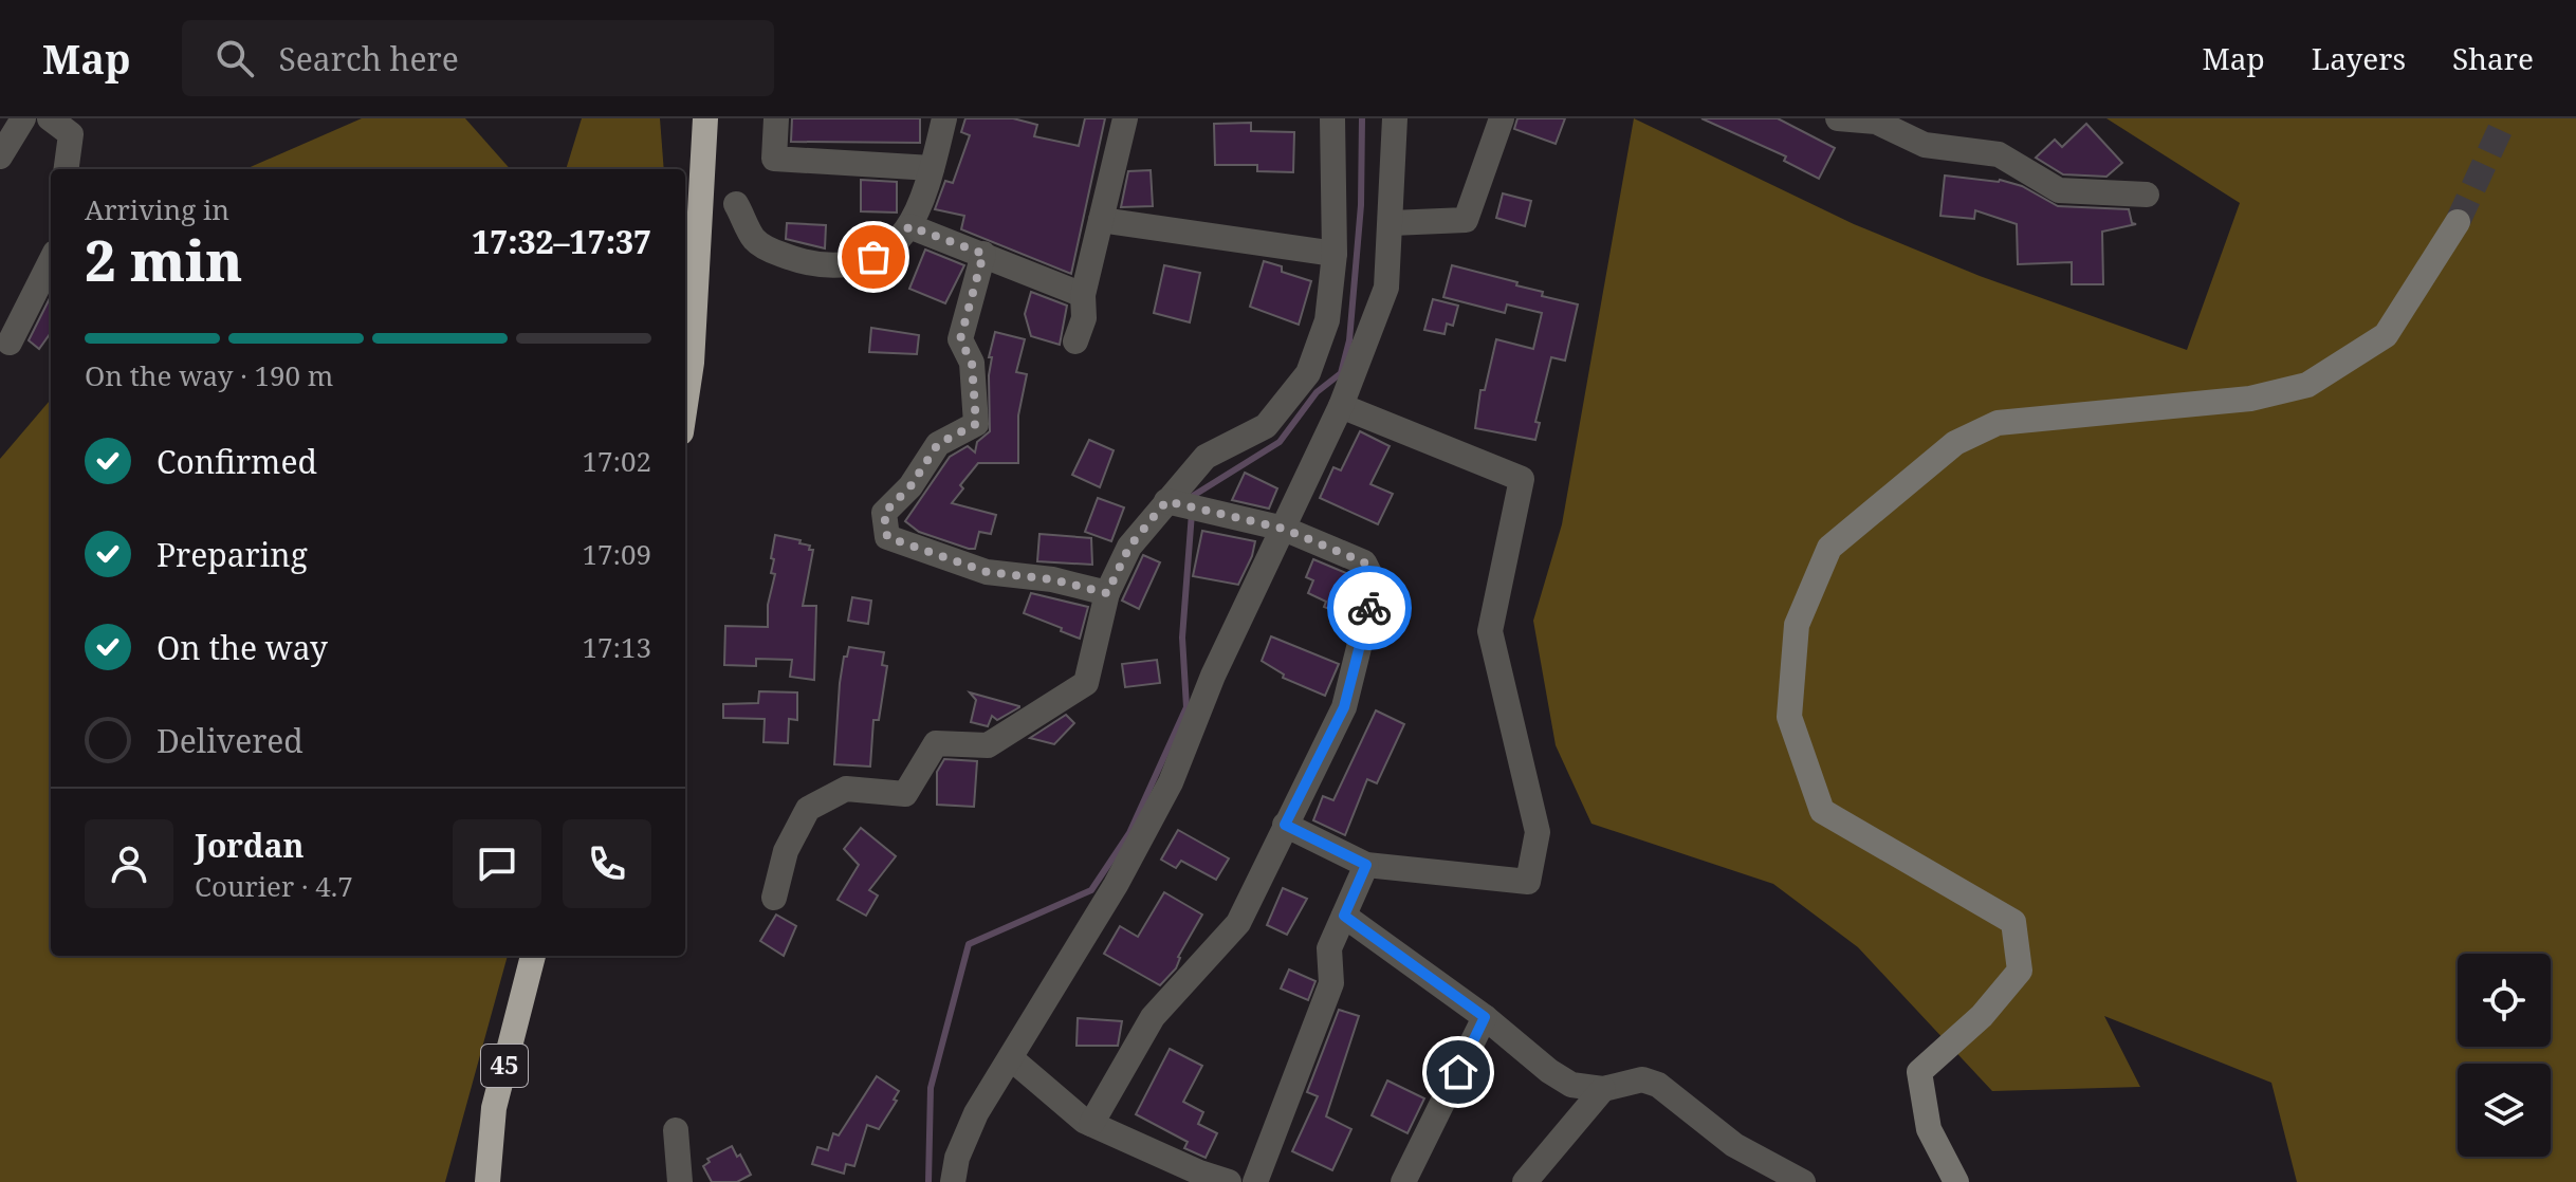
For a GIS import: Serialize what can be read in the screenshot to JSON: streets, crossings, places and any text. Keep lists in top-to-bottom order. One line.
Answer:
{"streets":{"highway":["45"]},"page":{"header":"Map","search":"Search here","nav":["Map","Layers","Share"],"heading":["2 min","Arriving in","17:32–17:37"],"panel":["Jordan","Courier · 4.7"],"bar":"On the way · 190 m","list":[["Confirmed","17:02"],["Preparing","17:09"],["On the way","17:13"],"Delivered"]}}
